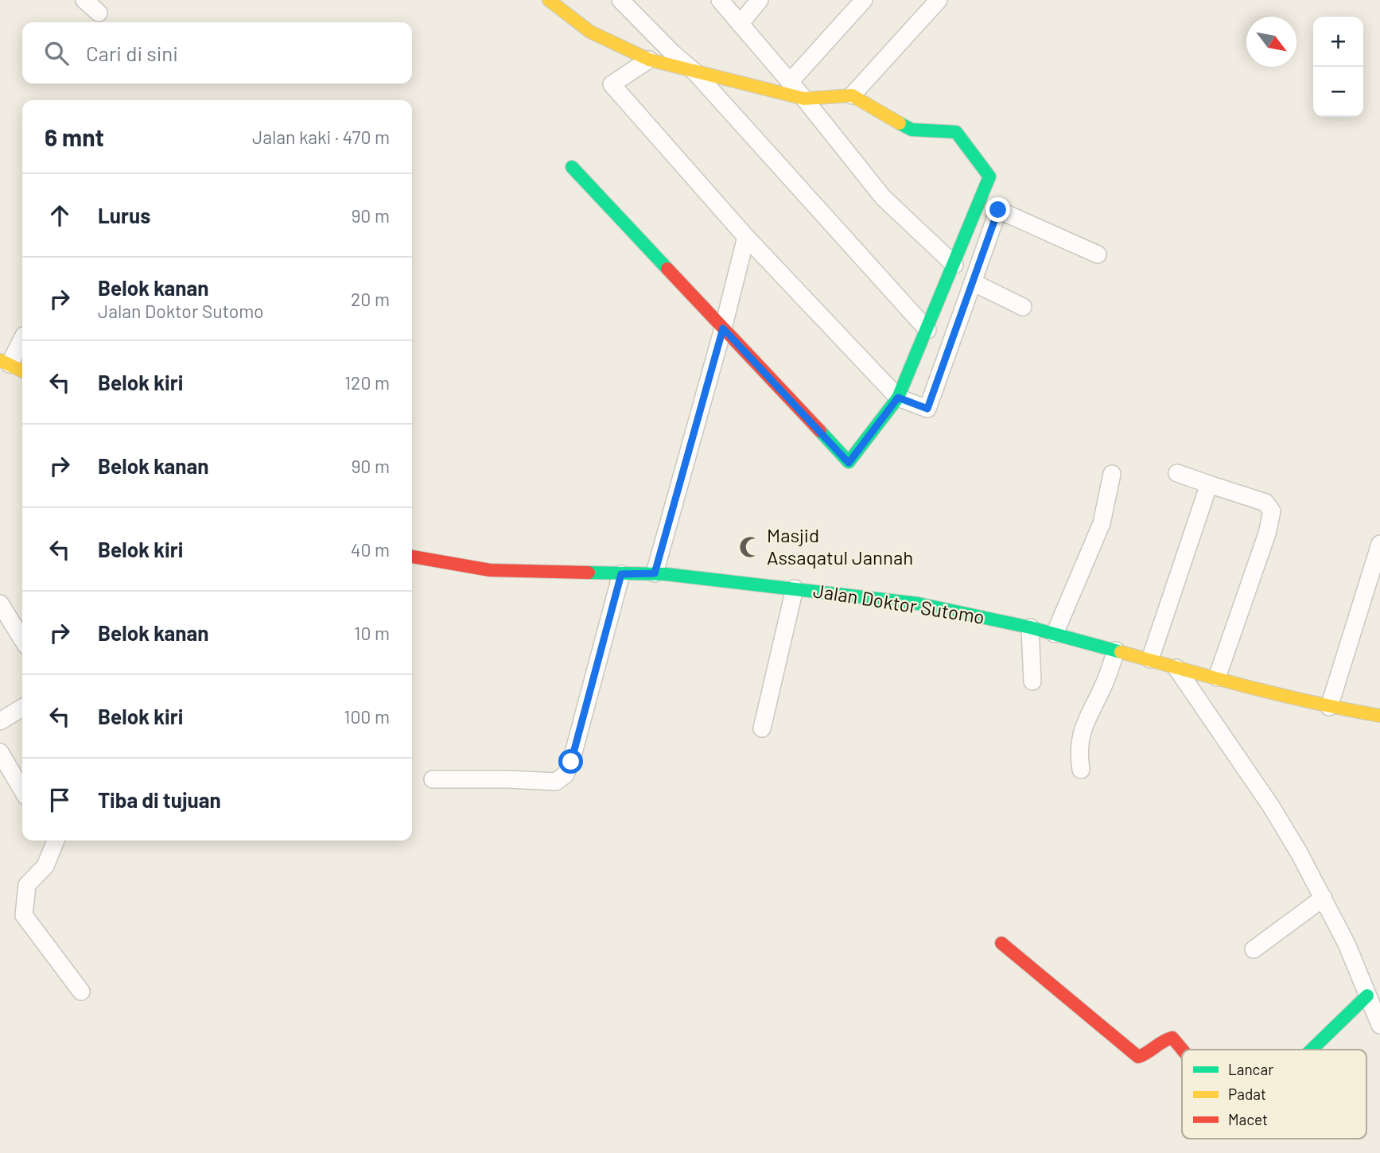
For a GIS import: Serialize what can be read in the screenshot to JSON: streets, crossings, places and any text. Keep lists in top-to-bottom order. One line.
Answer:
{"streets":{"street":["Jalan Doktor Sutomo"]},"places":{"mosque":["Masjid Assaqatul Jannah"]},"legend":["Lancar","Padat","Macet"],"north":"bottom right","page":{"map_buttons":["+","−"],"search":"Cari di sini","heading":["6 mnt","Jalan kaki · 470 m"],"list":[["Lurus","90 m"],["Belok kanan","Jalan Doktor Sutomo","20 m"],["Belok kiri","120 m"],["Belok kanan","90 m"],["Belok kiri","40 m"],["Belok kanan","10 m"],["Belok kiri","100 m"],"Tiba di tujuan"]}}
